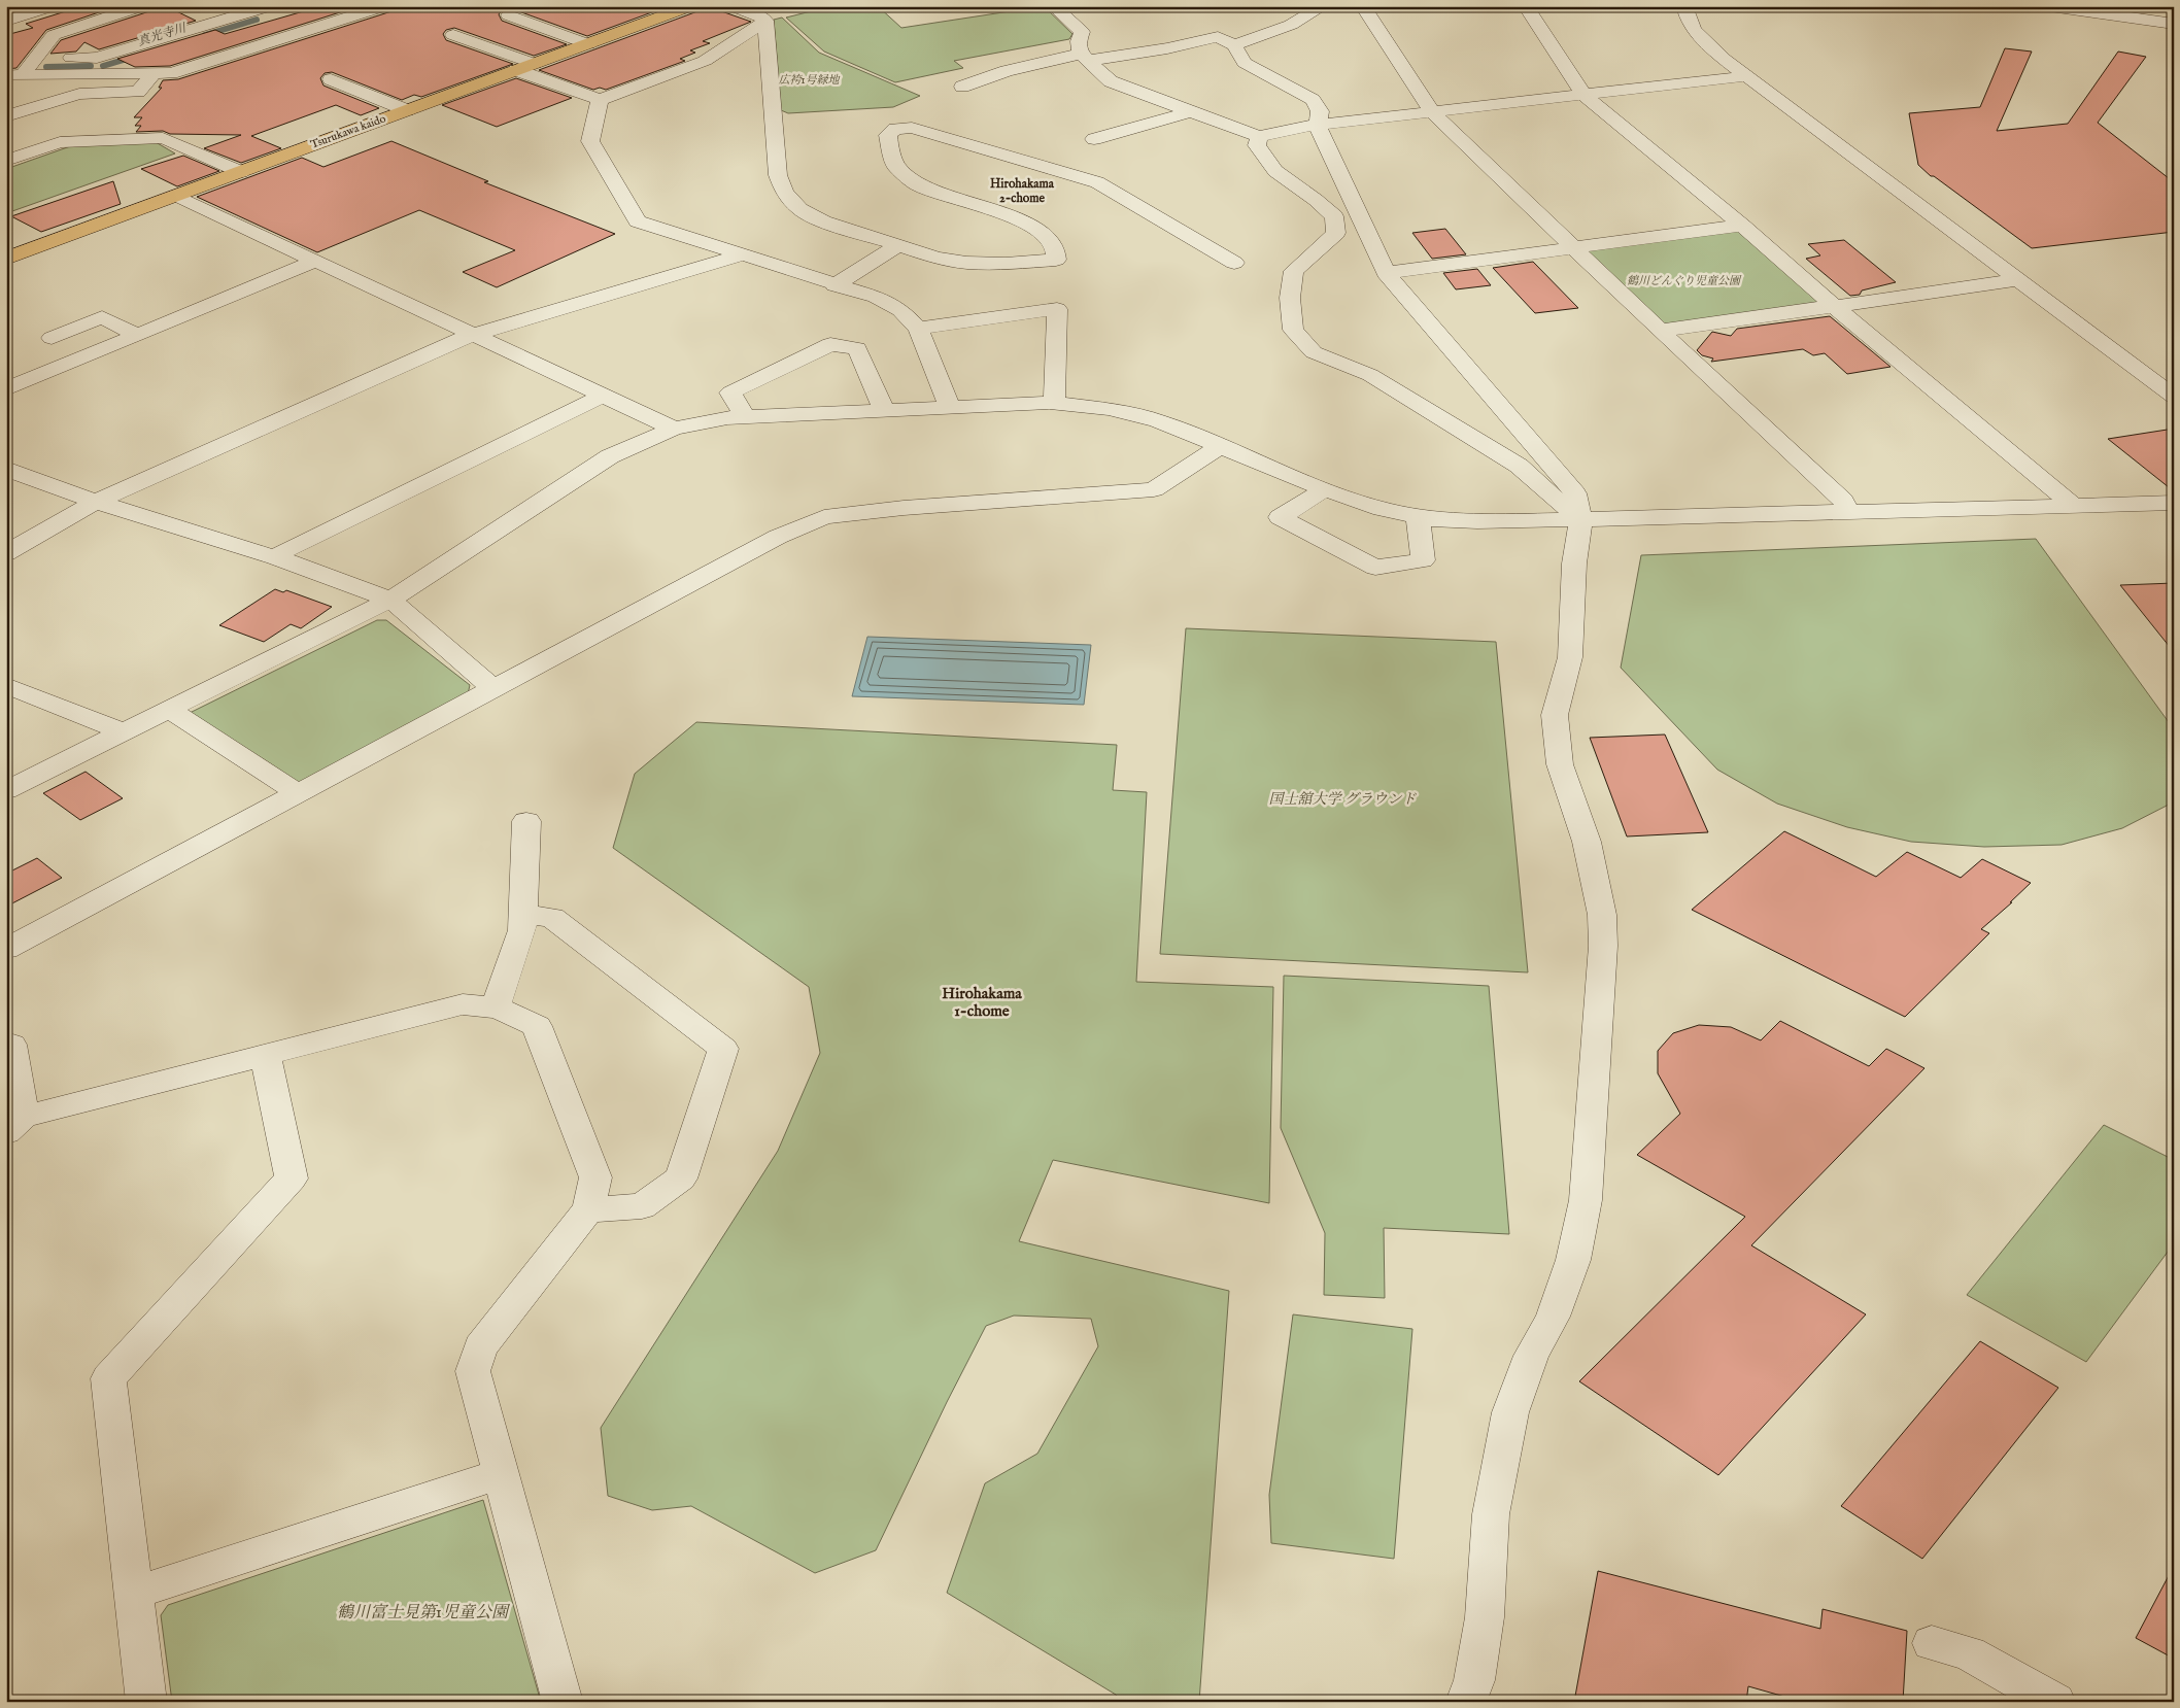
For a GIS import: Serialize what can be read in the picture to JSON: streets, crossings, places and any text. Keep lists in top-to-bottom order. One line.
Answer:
{"streets":{"main road":["Tsurukawa kaido"]},"districts":["Hirohakama 2-chome","Hirohakama 1-chome"],"water":["真光寺川"],"parks":["広袴1号緑地","鶴川どんぐり児童公園","国士舘大学 グラウンド","鶴川富士見第1児童公園"]}
